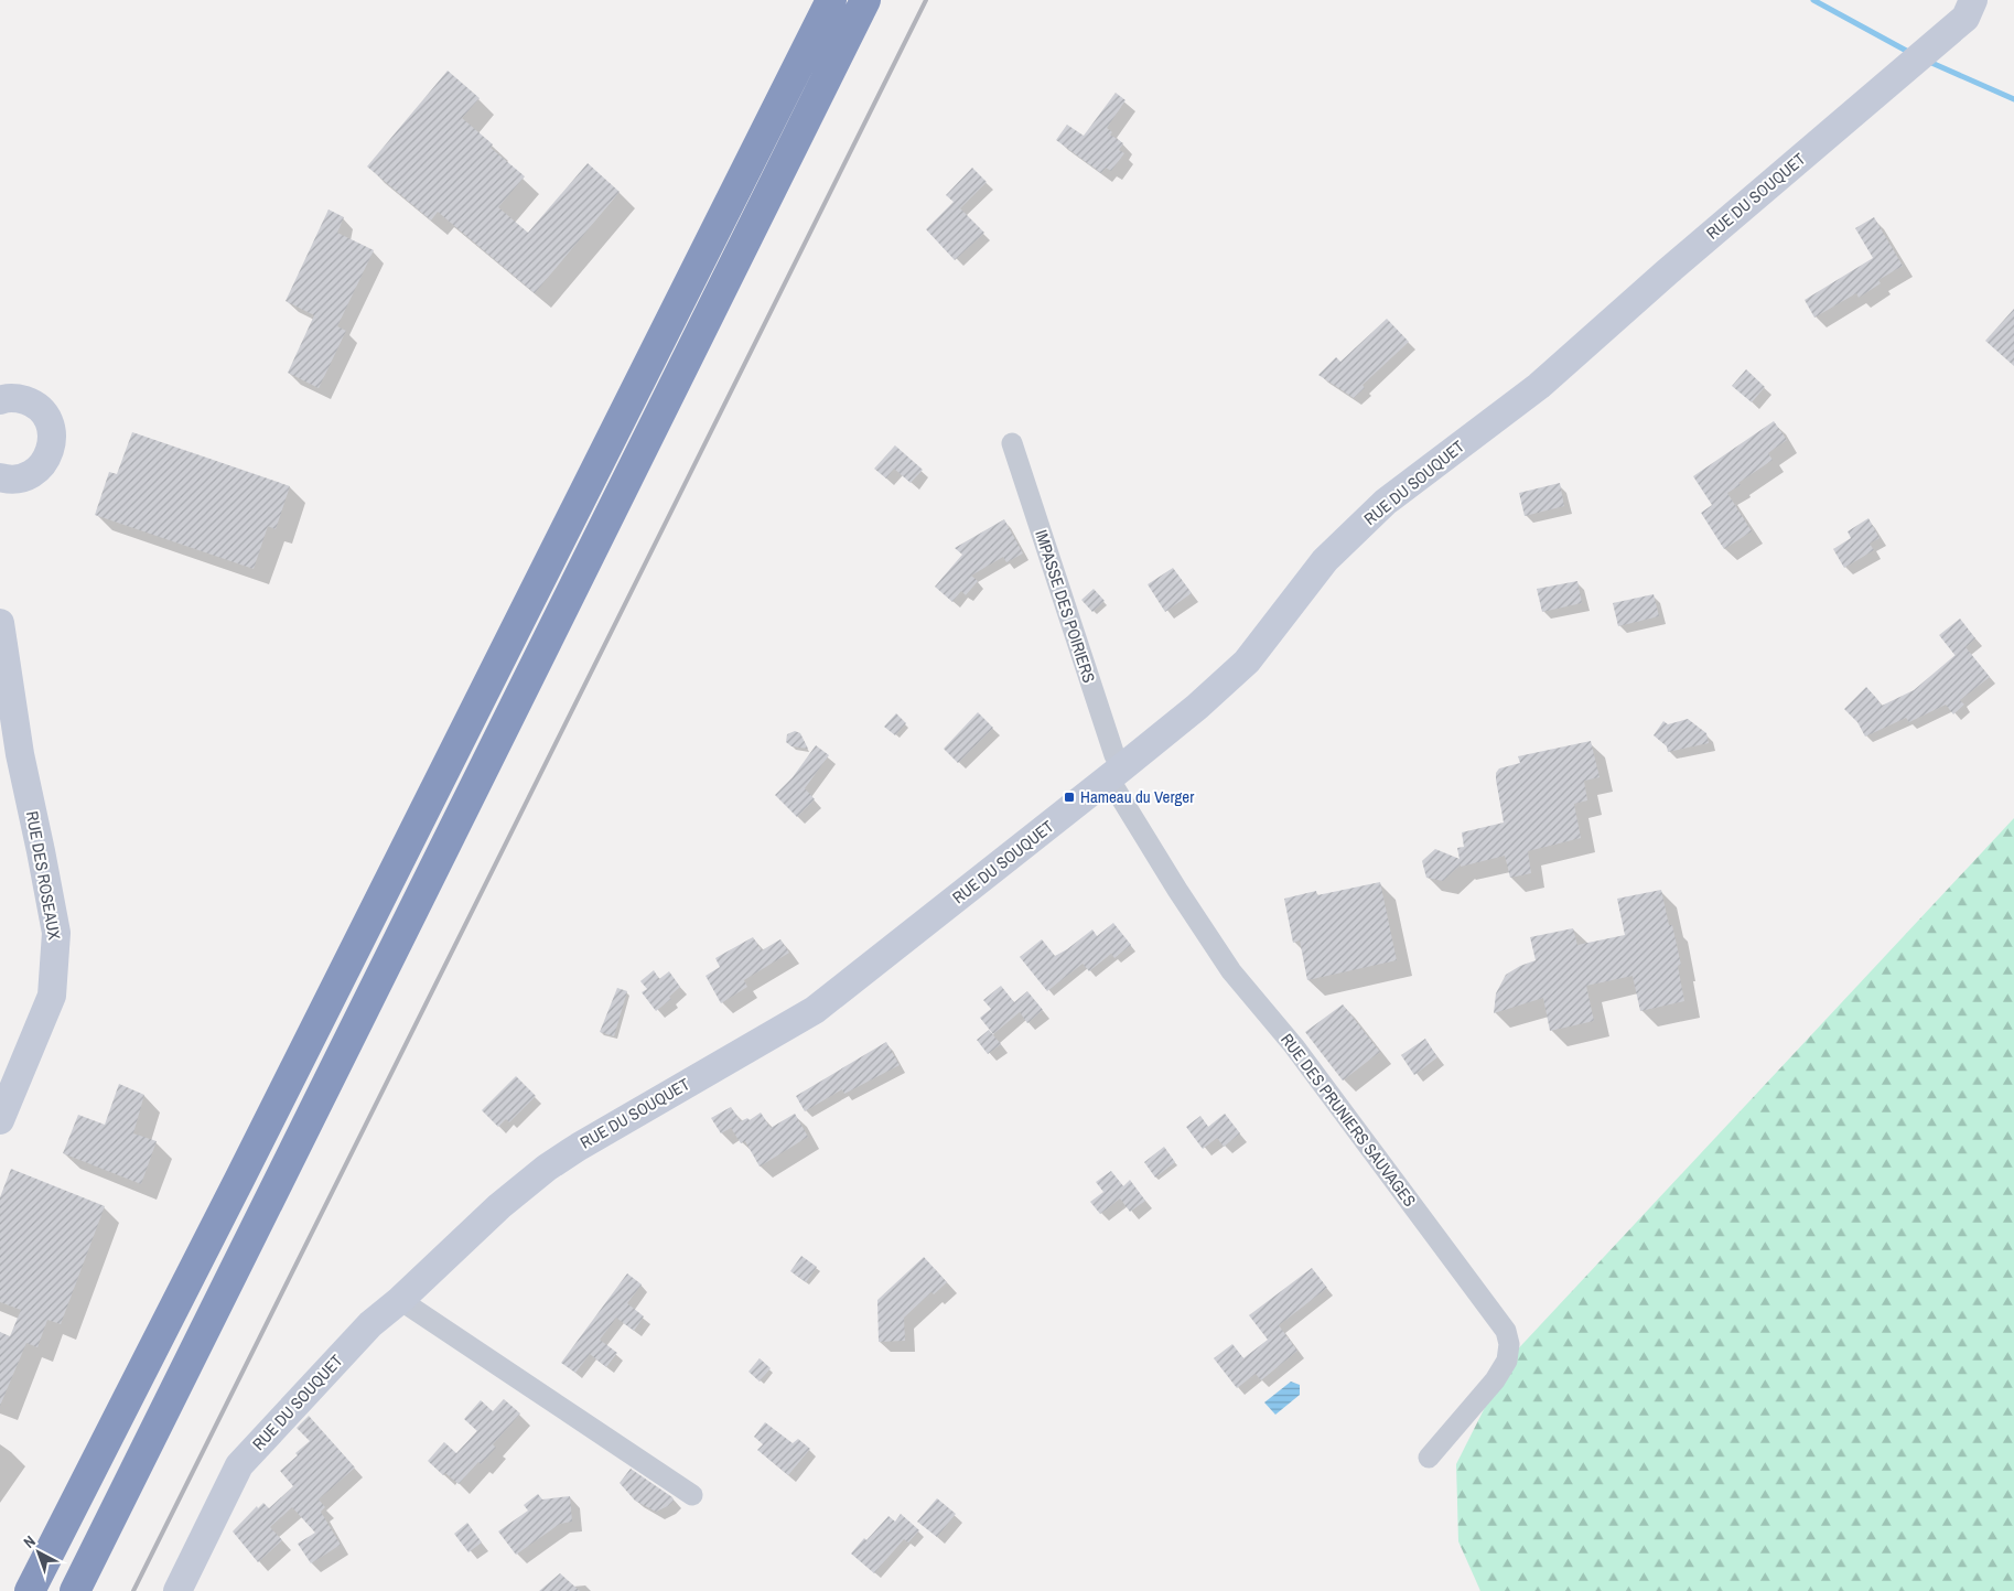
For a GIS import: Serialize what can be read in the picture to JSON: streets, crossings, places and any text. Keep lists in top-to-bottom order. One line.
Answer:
{"streets":{"street":["RUE DU SOUQUET","IMPASSE DES POIRIERS","RUE DES ROSEAUX","RUE DES PRUNIERS SAUVAGES"]},"crossings":[["RUE DU SOUQUET","IMPASSE DES POIRIERS"],["RUE DU SOUQUET","RUE DES PRUNIERS SAUVAGES"],["IMPASSE DES POIRIERS","RUE DES PRUNIERS SAUVAGES"]],"places":{"transit":["Hameau du Verger"]},"north":"top left"}
